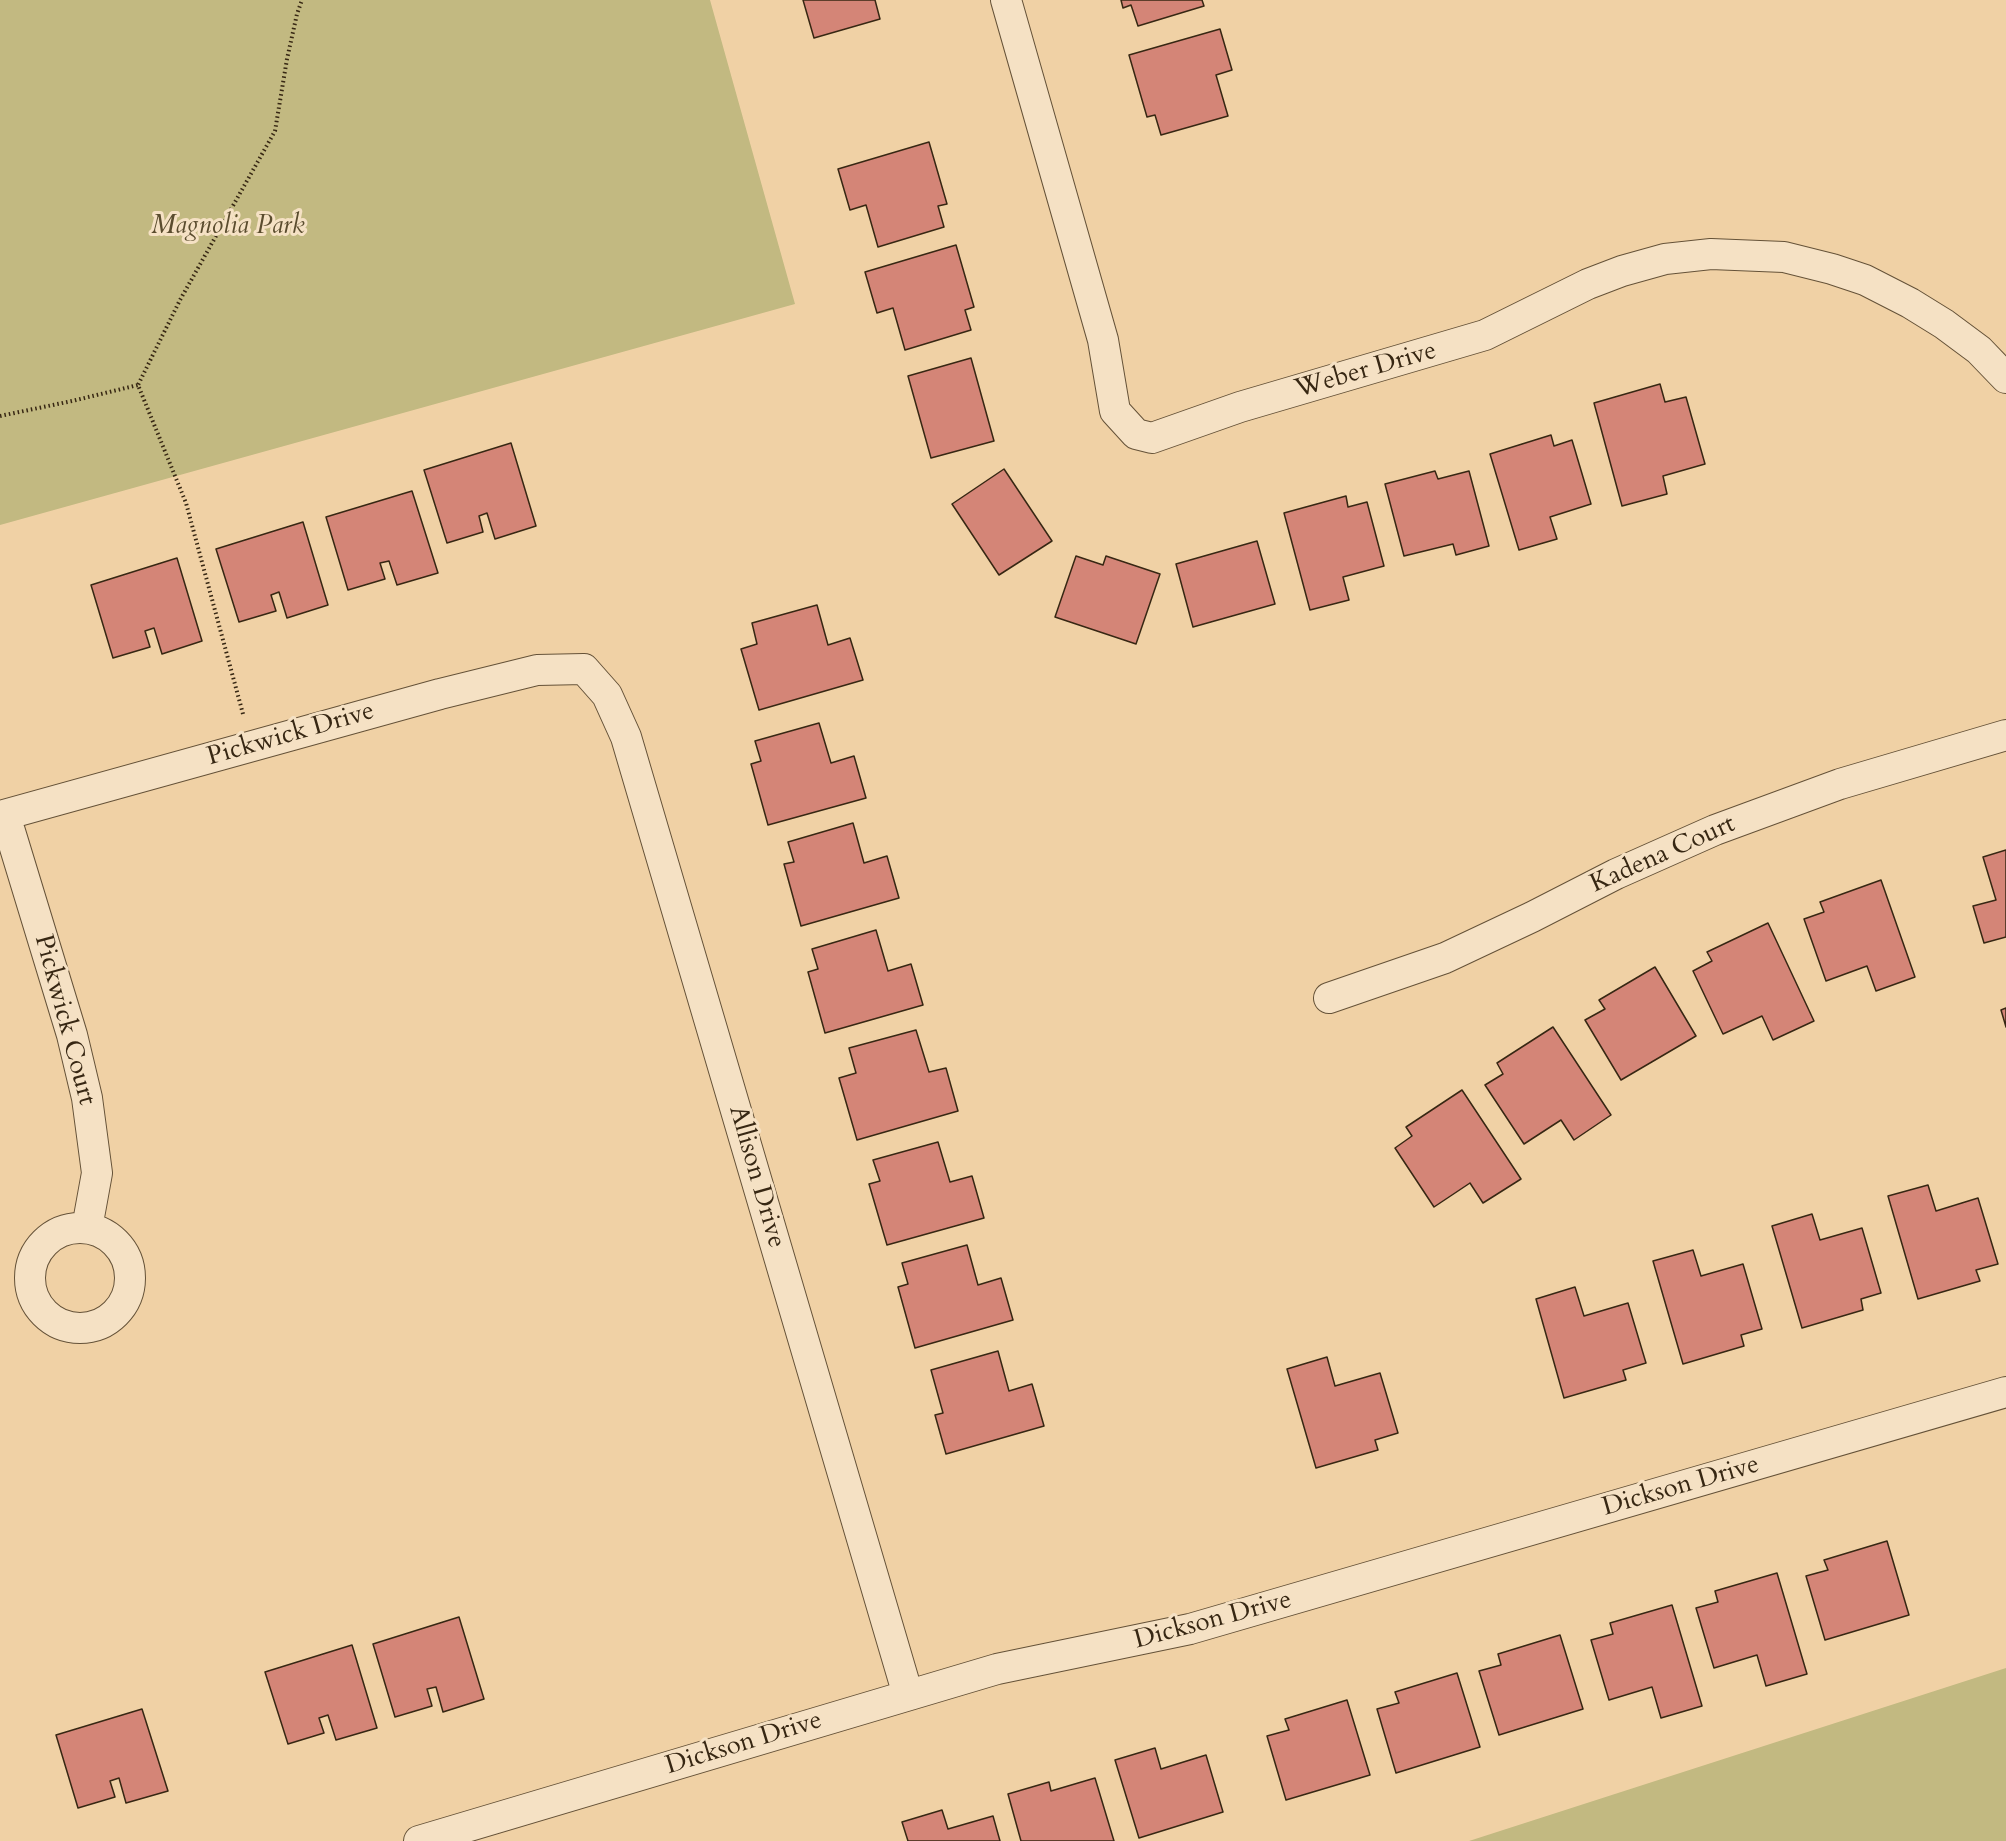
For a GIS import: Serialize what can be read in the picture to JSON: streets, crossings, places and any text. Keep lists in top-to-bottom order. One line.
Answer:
{"streets":{"street":["Weber Drive","Pickwick Drive","Kadena Court","Pickwick Court","Allison Drive","Dickson Drive"]},"crossings":[["Pickwick Drive","Pickwick Court"],["Pickwick Drive","Allison Drive"],["Allison Drive","Dickson Drive"]],"parks":["Magnolia Park"]}
